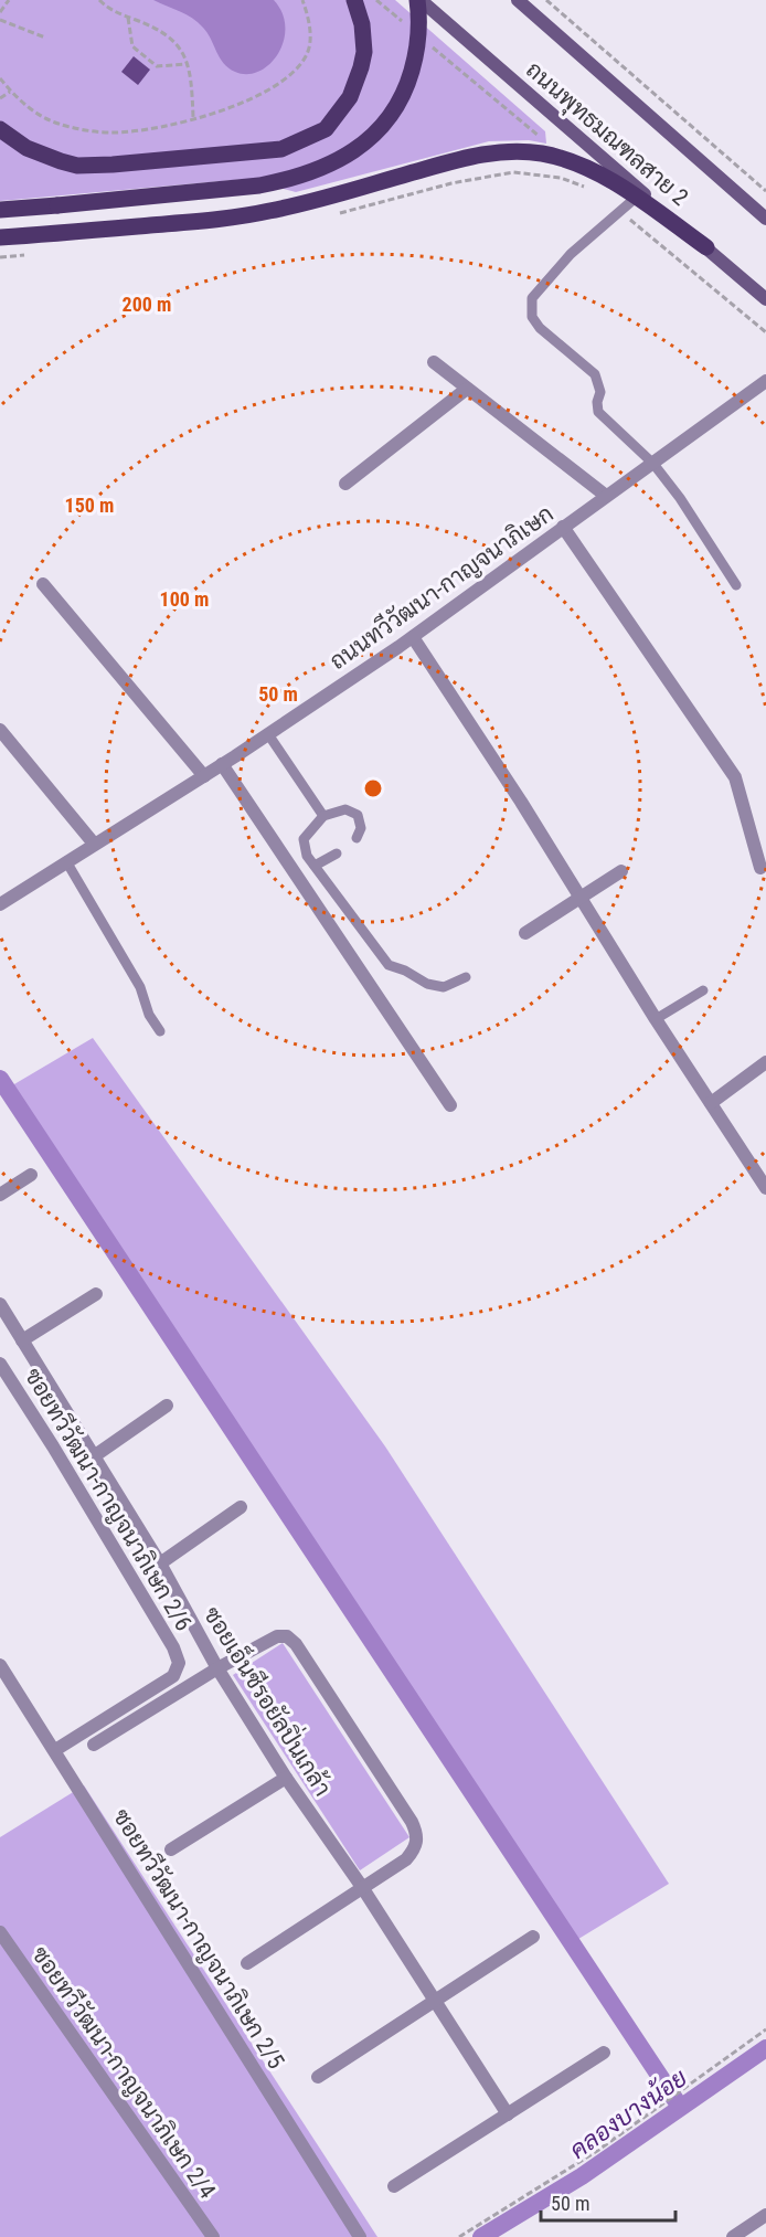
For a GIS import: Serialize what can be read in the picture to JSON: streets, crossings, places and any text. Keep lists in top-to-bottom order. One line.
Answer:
{"streets":{"main road":["ถนนพุทธมณฑลสาย 2"],"street":["ถนนทวีวัฒนา-กาญจนาภิเษก","ซอยทวีวัฒนา-กาญจนาภิเษก 2/6","ซอยเอ็นซีรอยัลปิ่นเกล้า","ซอยทวีวัฒนา-กาญจนาภิเษก 2/5","ซอยทวีวัฒนา-กาญจนาภิเษก 2/4"]},"crossings":[["ซอยทวีวัฒนา-กาญจนาภิเษก 2/6","ซอยทวีวัฒนา-กาญจนาภิเษก 2/5"]],"water":["คลองบางน้อย"],"scale_bar":"50 m","rings":["200 m","150 m","100 m","50 m"]}
